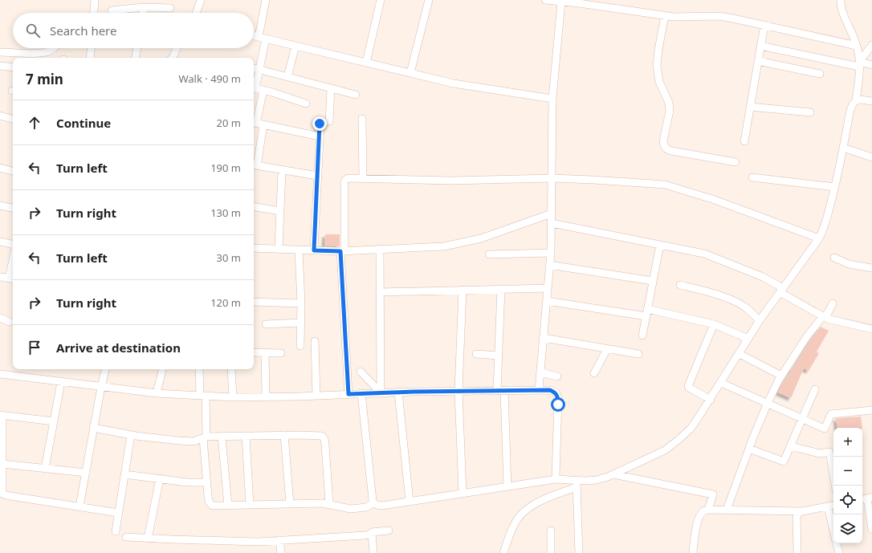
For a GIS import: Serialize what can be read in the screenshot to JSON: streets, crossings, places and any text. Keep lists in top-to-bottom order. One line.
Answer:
{"page":{"search":"Search here","heading":["7 min","Walk · 490 m"],"list":[["Continue","20 m"],["Turn left","190 m"],["Turn right","130 m"],["Turn left","30 m"],["Turn right","120 m"],"Arrive at destination"],"map_buttons":["+","−"]}}
